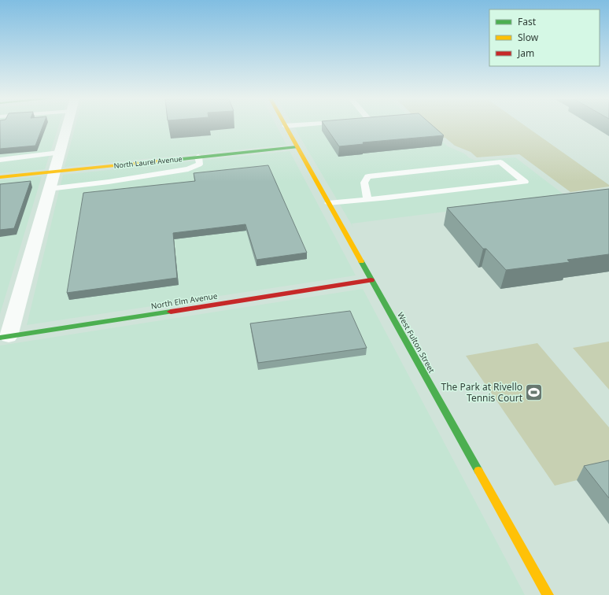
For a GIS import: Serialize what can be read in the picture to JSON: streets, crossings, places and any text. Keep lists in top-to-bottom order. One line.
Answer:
{"streets":{"street":["North Laurel Avenue","North Elm Avenue","West Fulton Street"]},"crossings":[["North Laurel Avenue","West Fulton Street"],["North Elm Avenue","West Fulton Street"]],"places":{"sports":["The Park at Rivello Tennis Court"]},"legend":["Fast","Slow","Jam"]}
